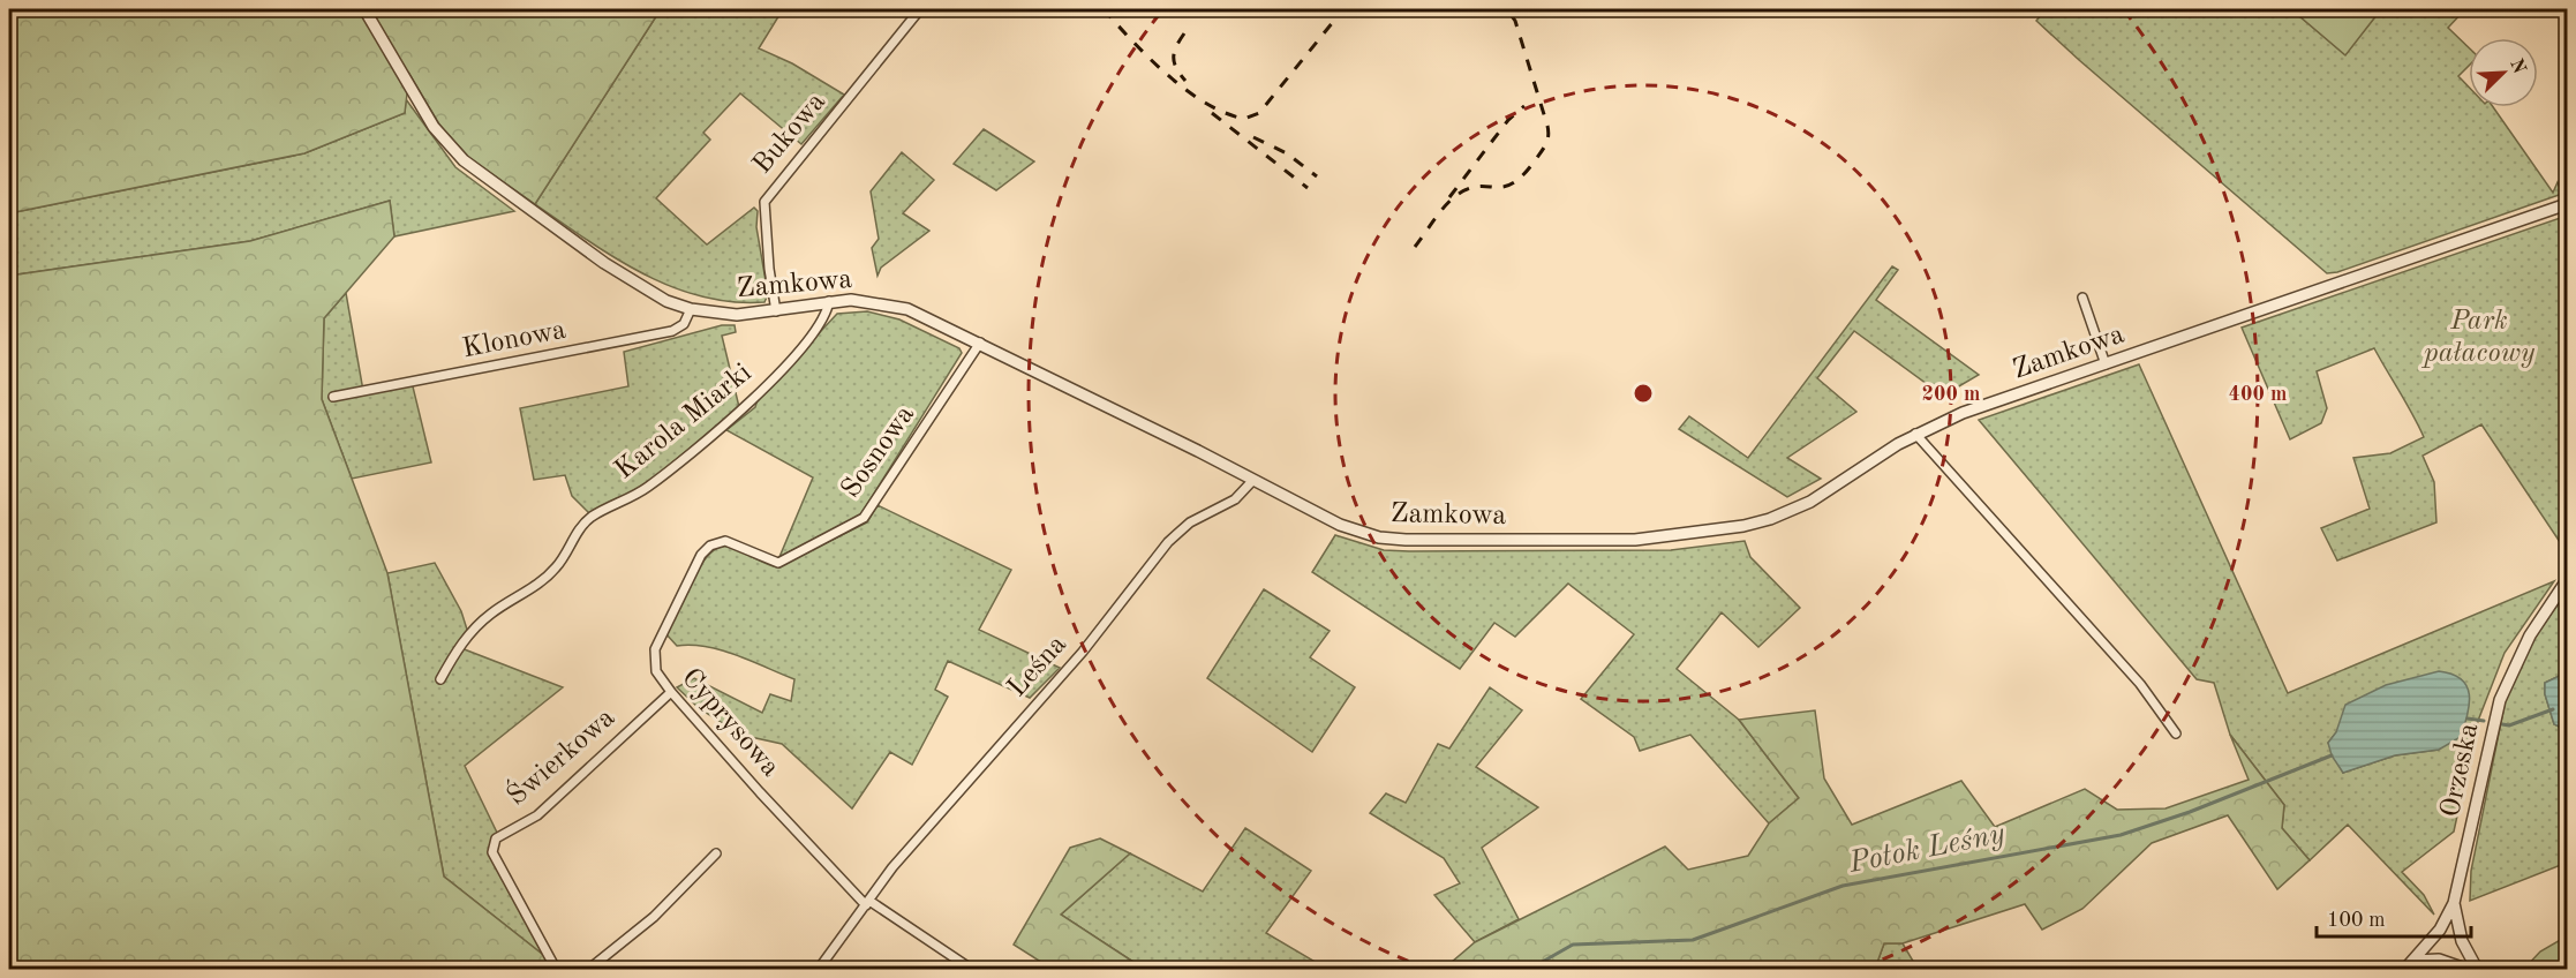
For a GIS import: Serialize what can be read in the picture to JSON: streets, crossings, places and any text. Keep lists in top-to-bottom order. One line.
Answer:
{"streets":{"street":["Bukowa","Zamkowa","Klonowa","Karola Miarki","Sosnowa","Leśna","Cyprysowa","Świerkowa","Orzeska"]},"crossings":[["Bukowa","Zamkowa"],["Zamkowa","Klonowa"],["Zamkowa","Karola Miarki"],["Zamkowa","Sosnowa"],["Zamkowa","Leśna"],["Sosnowa","Cyprysowa"],["Leśna","Cyprysowa"],["Cyprysowa","Świerkowa"]],"water":["Potok Leśny"],"parks":["Park pałacowy"],"scale_bar":"100 m","north":"top right","rings":["200 m","400 m"]}
